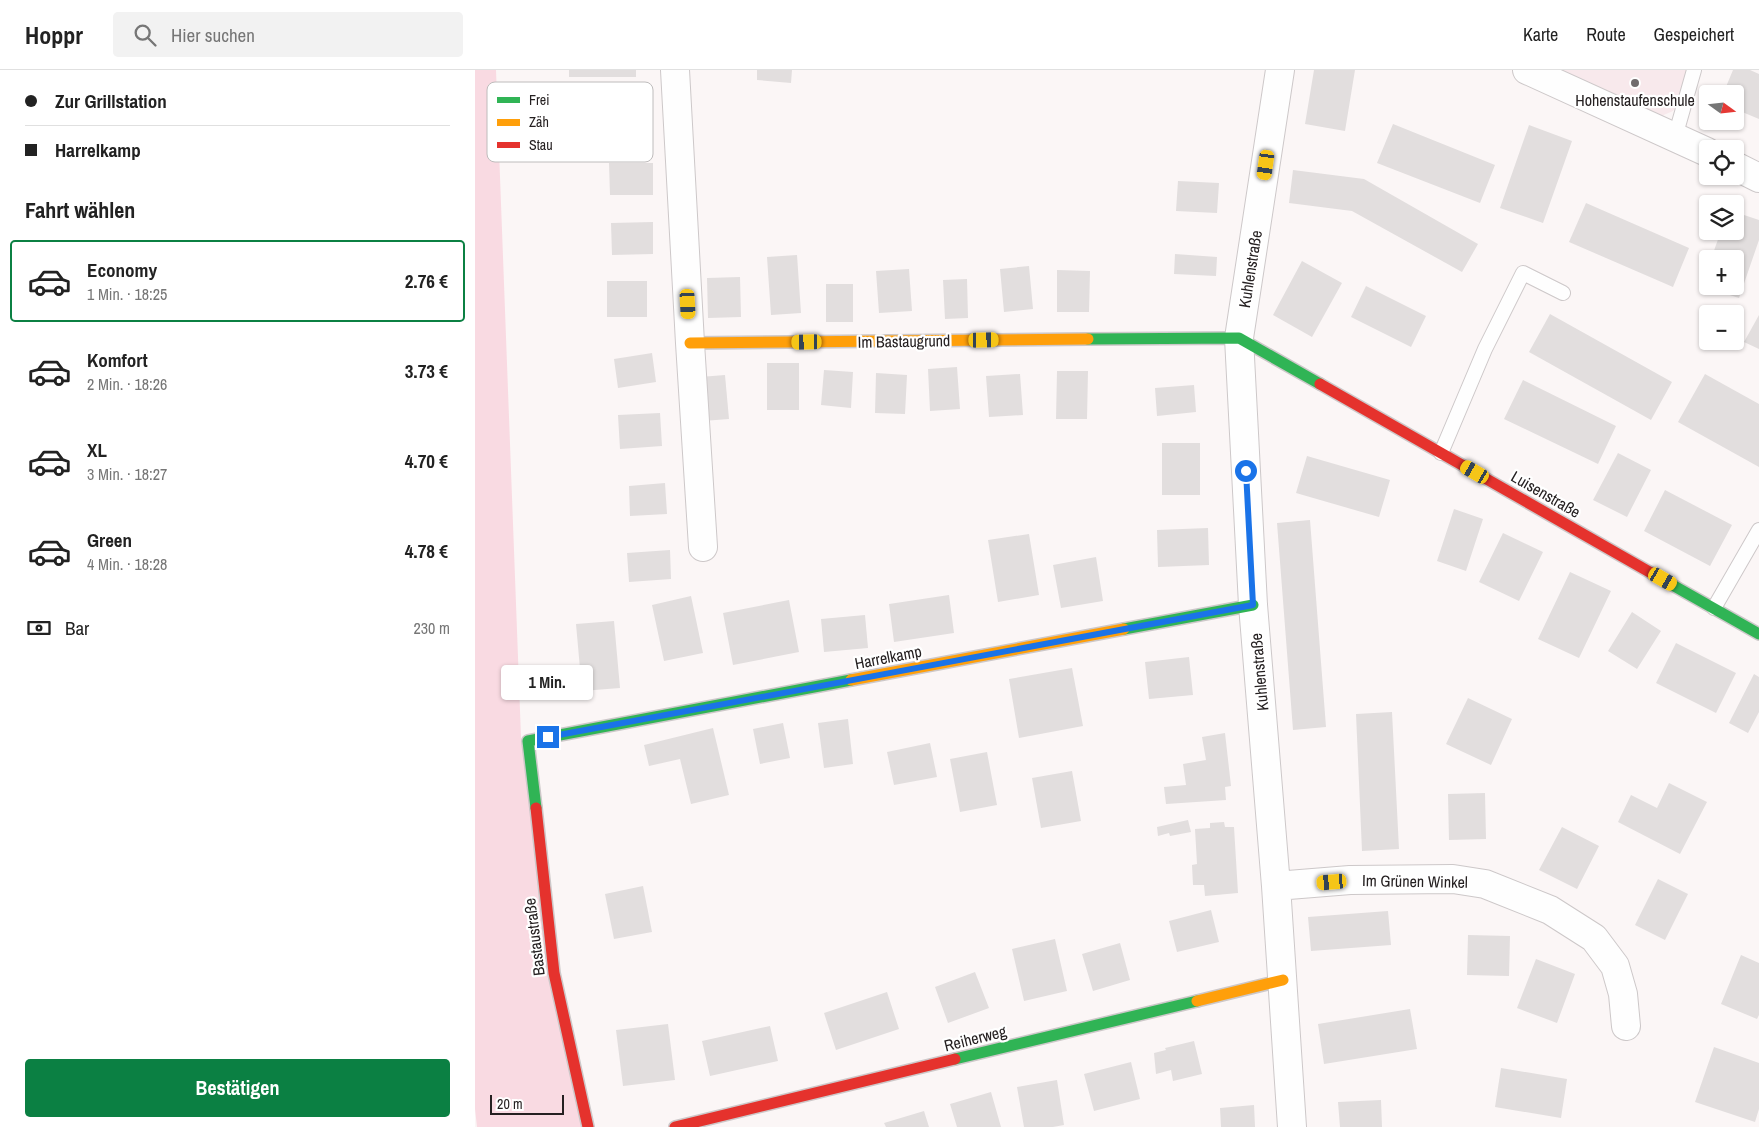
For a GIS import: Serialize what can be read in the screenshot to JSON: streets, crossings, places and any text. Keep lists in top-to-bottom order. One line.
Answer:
{"streets":{"street":["Kuhlenstraße","Im Bastaugrund","Luisenstraße","Harrelkamp","Im Grünen Winkel","Bastaustraße","Reiherweg"]},"crossings":[["Kuhlenstraße","Im Bastaugrund"],["Kuhlenstraße","Luisenstraße"],["Kuhlenstraße","Harrelkamp"],["Kuhlenstraße","Im Grünen Winkel"],["Kuhlenstraße","Reiherweg"],["Im Bastaugrund","Luisenstraße"],["Harrelkamp","Bastaustraße"]],"places":["Hohenstaufenschule"],"legend":["Frei","Zäh","Stau"],"scale_bar":"20 m","north":"right","page":{"header":"Hoppr","search":"Hier suchen","nav":["Karte","Route","Gespeichert"],"banner":["Zur Grillstation","Harrelkamp"],"map_buttons":["+","−"],"heading":"Fahrt wählen","list":[{"name":"Economy","note":"1 Min. · 18:25","value":"2.76 €"},{"name":"Komfort","note":"2 Min. · 18:26","value":"3.73 €"},{"name":"XL","note":"3 Min. · 18:27","value":"4.70 €"},{"name":"Green","note":"4 Min. · 18:28","value":"4.78 €"}],"pay":["Bar","230 m"],"bubble":"1 Min.","buttons":"Bestätigen","scale":"20 m"}}
